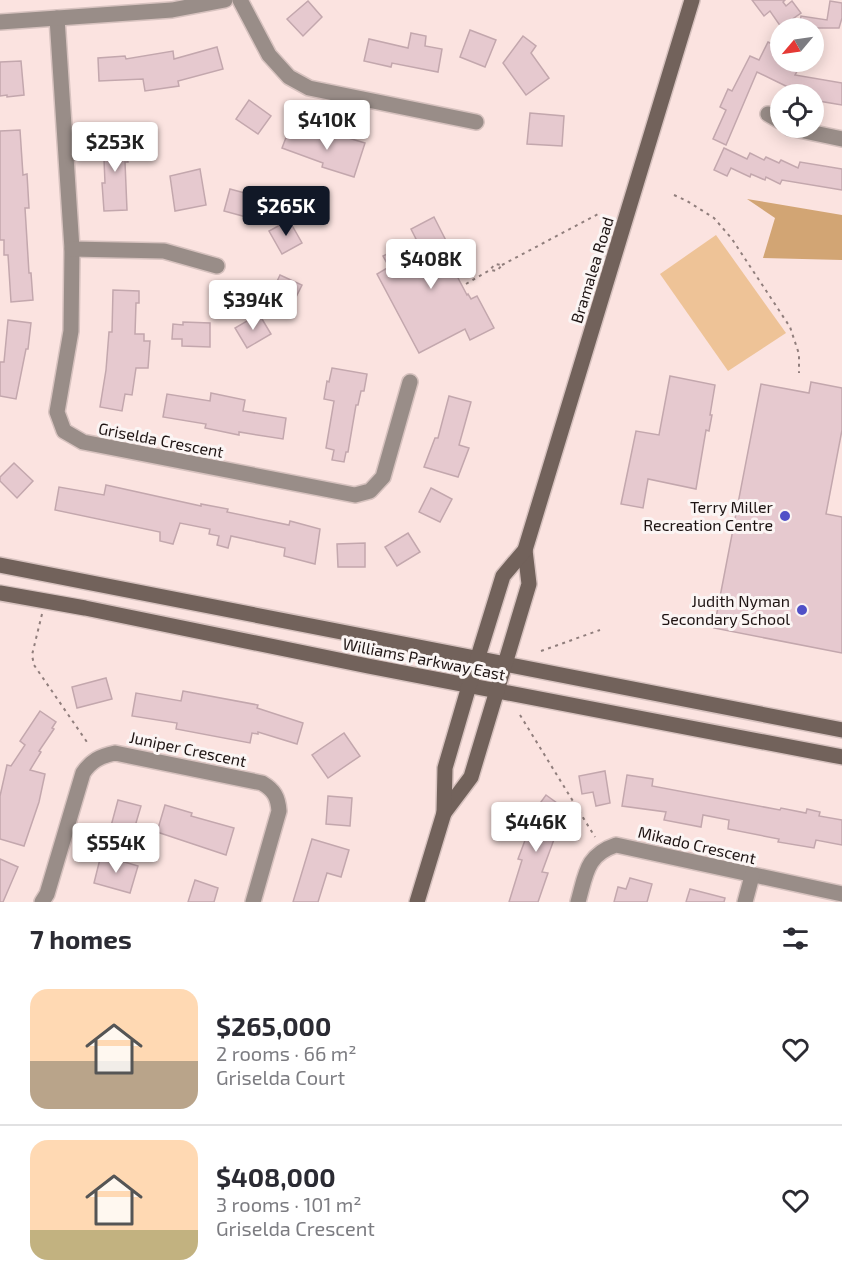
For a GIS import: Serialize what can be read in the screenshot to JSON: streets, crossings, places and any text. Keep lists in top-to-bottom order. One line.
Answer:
{"streets":{"main road":["Bramalea Road","Williams Parkway East"],"street":["Griselda Crescent","Juniper Crescent","Mikado Crescent"]},"crossings":[["Bramalea Road","Williams Parkway East"]],"places":["Terry Miller Recreation Centre","Judith Nyman Secondary School"],"north":"bottom left","page":{"price":["$410K","$253K","$265K","$408K","$394K","$446K","$554K"],"heading":"7 homes","list":[{"name":"$265,000","note":"2 rooms · 66 m² · Griselda Court"},{"name":"$408,000","note":"3 rooms · 101 m² · Griselda Crescent"}]}}
